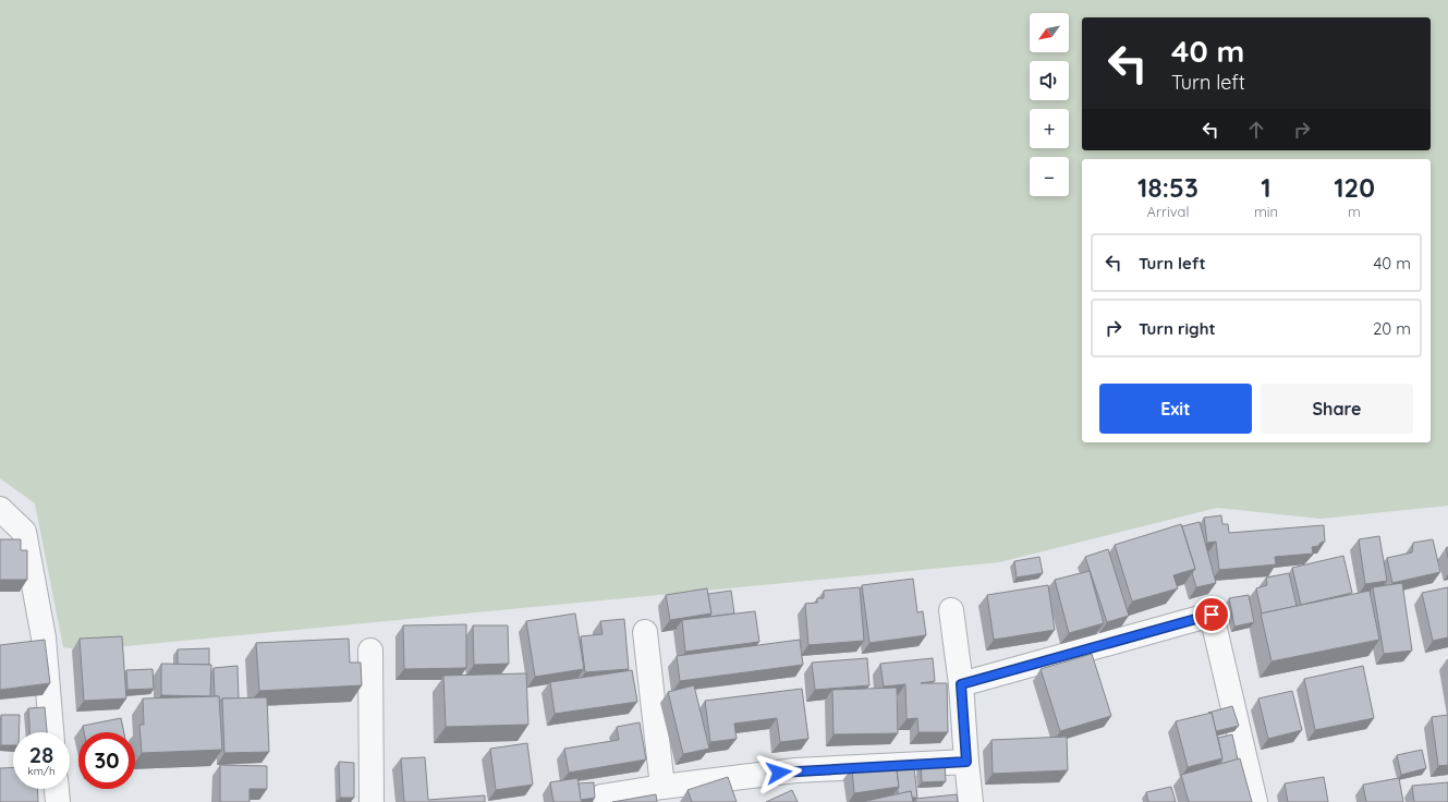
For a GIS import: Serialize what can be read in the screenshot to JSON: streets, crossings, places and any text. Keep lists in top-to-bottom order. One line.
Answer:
{"north":"bottom left","page":{"map_buttons":["+","−"],"turn":["40 m","Turn left"],"eta":["18:53","Arrival","1","min","120","m"],"list":[{"name":"Turn left","value":"40 m"},{"name":"Turn right","value":"20 m"}],"buttons":["Exit","Share"],"speed":"28 km/h","limit":"30"}}
